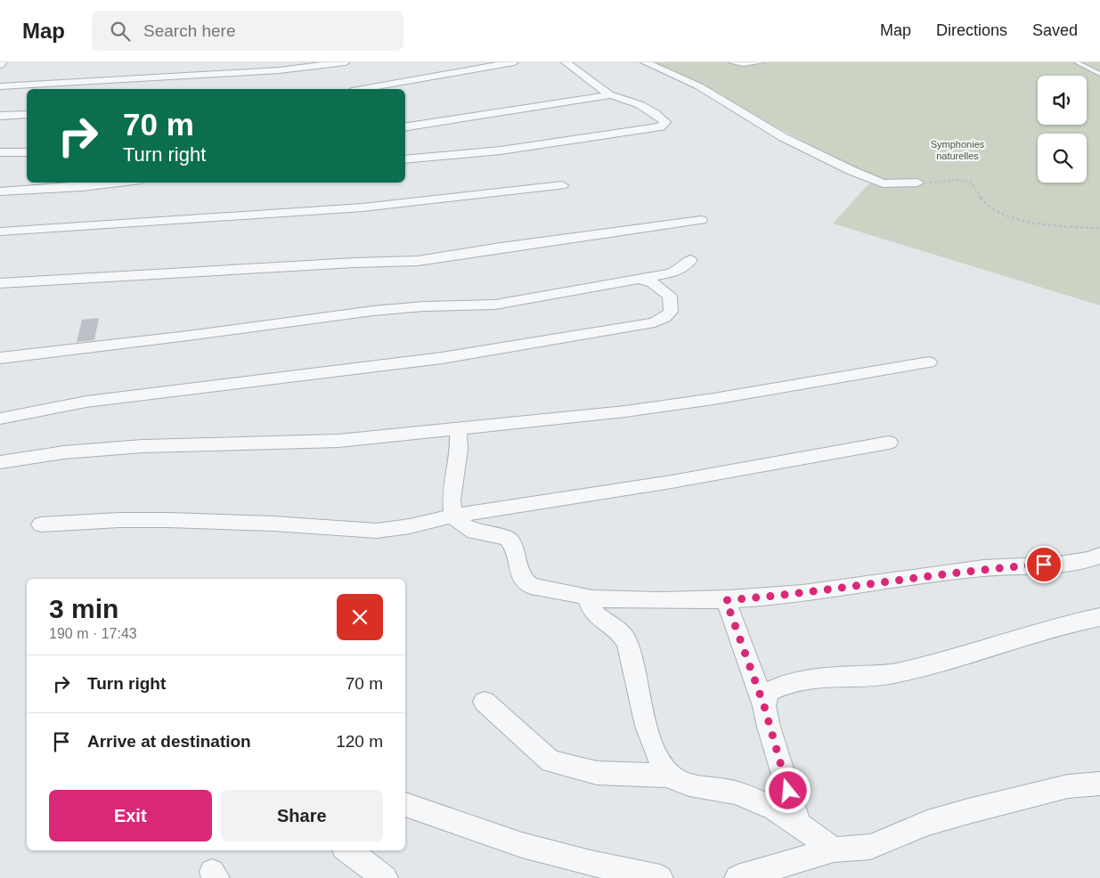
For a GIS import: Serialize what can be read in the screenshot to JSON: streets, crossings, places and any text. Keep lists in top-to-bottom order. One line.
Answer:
{"parks":["Symphonies naturelles"],"page":{"header":"Map","search":"Search here","nav":["Map","Directions","Saved"],"turn":["70 m","Turn right"],"heading":["3 min","190 m · 17:43"],"list":[{"name":"Turn right","value":"70 m"},{"name":"Arrive at destination","value":"120 m"}],"buttons":["Exit","Share"]}}
